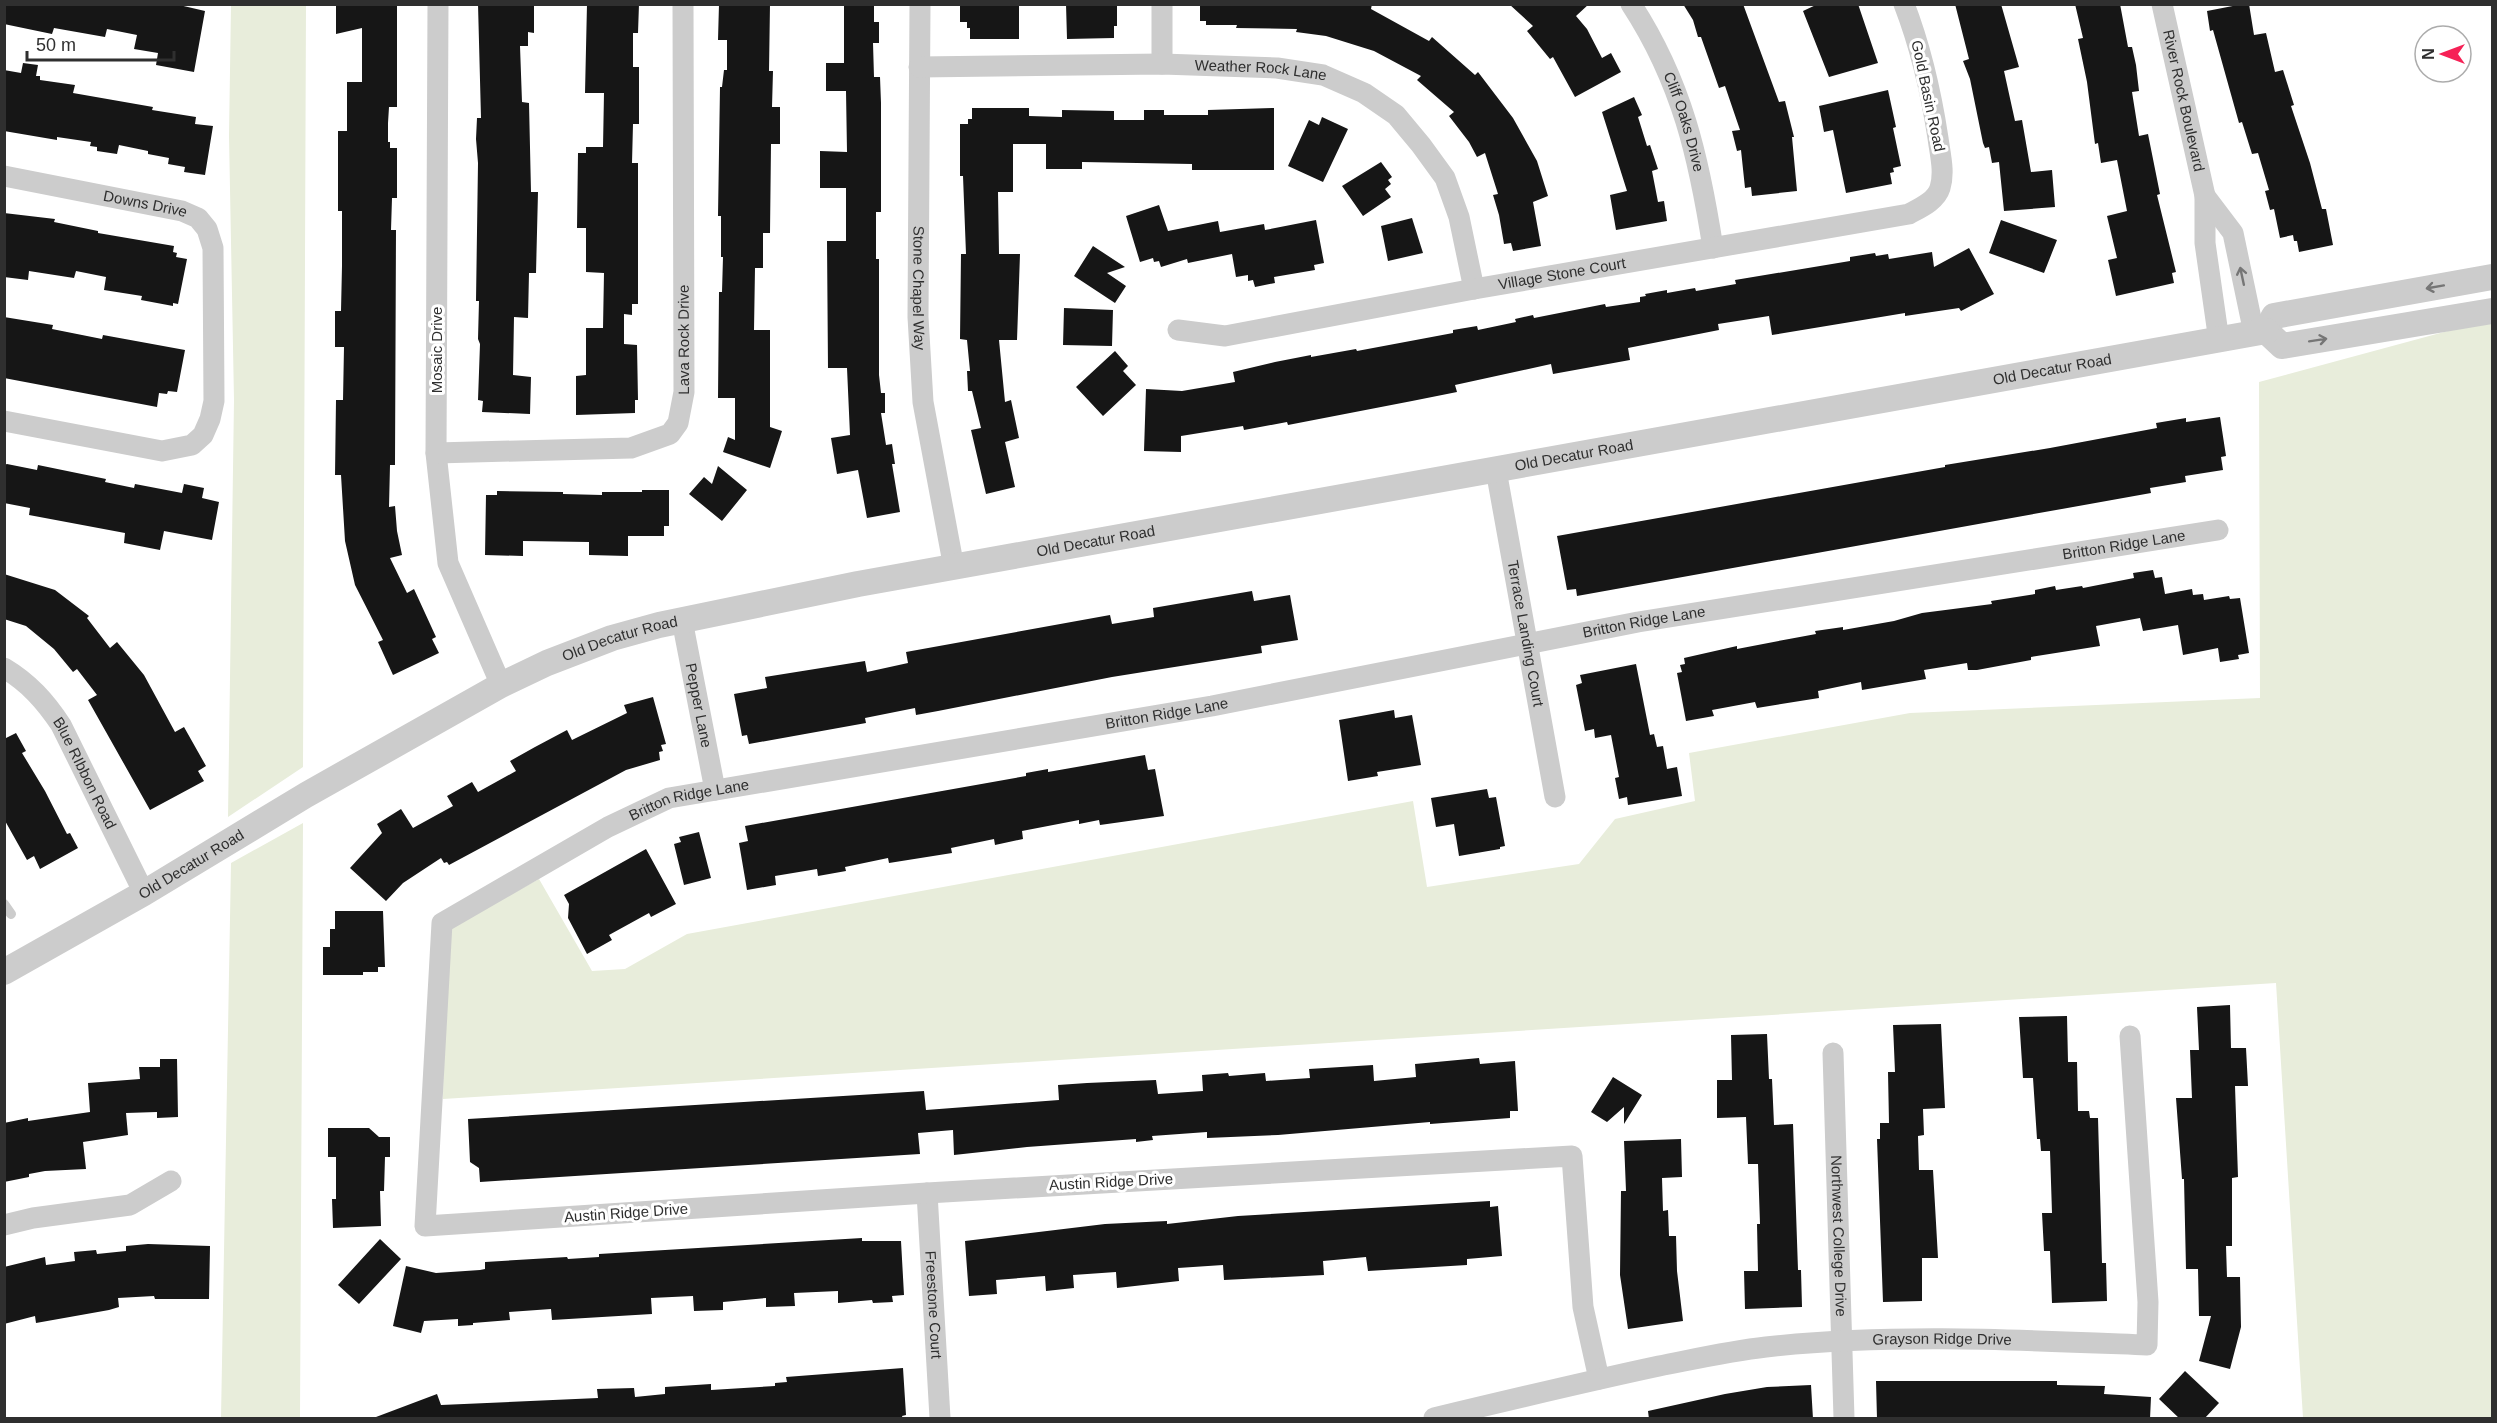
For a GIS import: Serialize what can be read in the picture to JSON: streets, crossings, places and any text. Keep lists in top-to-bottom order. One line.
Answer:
{"streets":{"street":["Weather Rock Lane","Gold Basin Road","River Rock Boulevard","Cliff Oaks Drive","Downs Drive","Village Stone Court","Stone Chapel Way","Lava Rock Drive","Mosaic Drive","Old Decatur Road","Britton Ridge Lane","Terrace Landing Court","Pepper Lane","Blue RIbbon Road","Austin Ridge Drive","Northwest College Drive","Freestone Court","Grayson Ridge Drive"]},"crossings":[["Weather Rock Lane","Village Stone Court"],["Weather Rock Lane","Stone Chapel Way"],["Gold Basin Road","Village Stone Court"],["River Rock Boulevard","Old Decatur Road"],["Cliff Oaks Drive","Village Stone Court"],["Stone Chapel Way","Old Decatur Road"],["Lava Rock Drive","Mosaic Drive"],["Mosaic Drive","Old Decatur Road"],["Old Decatur Road","Terrace Landing Court"],["Old Decatur Road","Pepper Lane"],["Old Decatur Road","Blue RIbbon Road"],["Britton Ridge Lane","Terrace Landing Court"],["Britton Ridge Lane","Pepper Lane"],["Britton Ridge Lane","Austin Ridge Drive"],["Austin Ridge Drive","Freestone Court"],["Austin Ridge Drive","Grayson Ridge Drive"],["Northwest College Drive","Grayson Ridge Drive"]],"scale_bar":"50 m","north":"left"}
